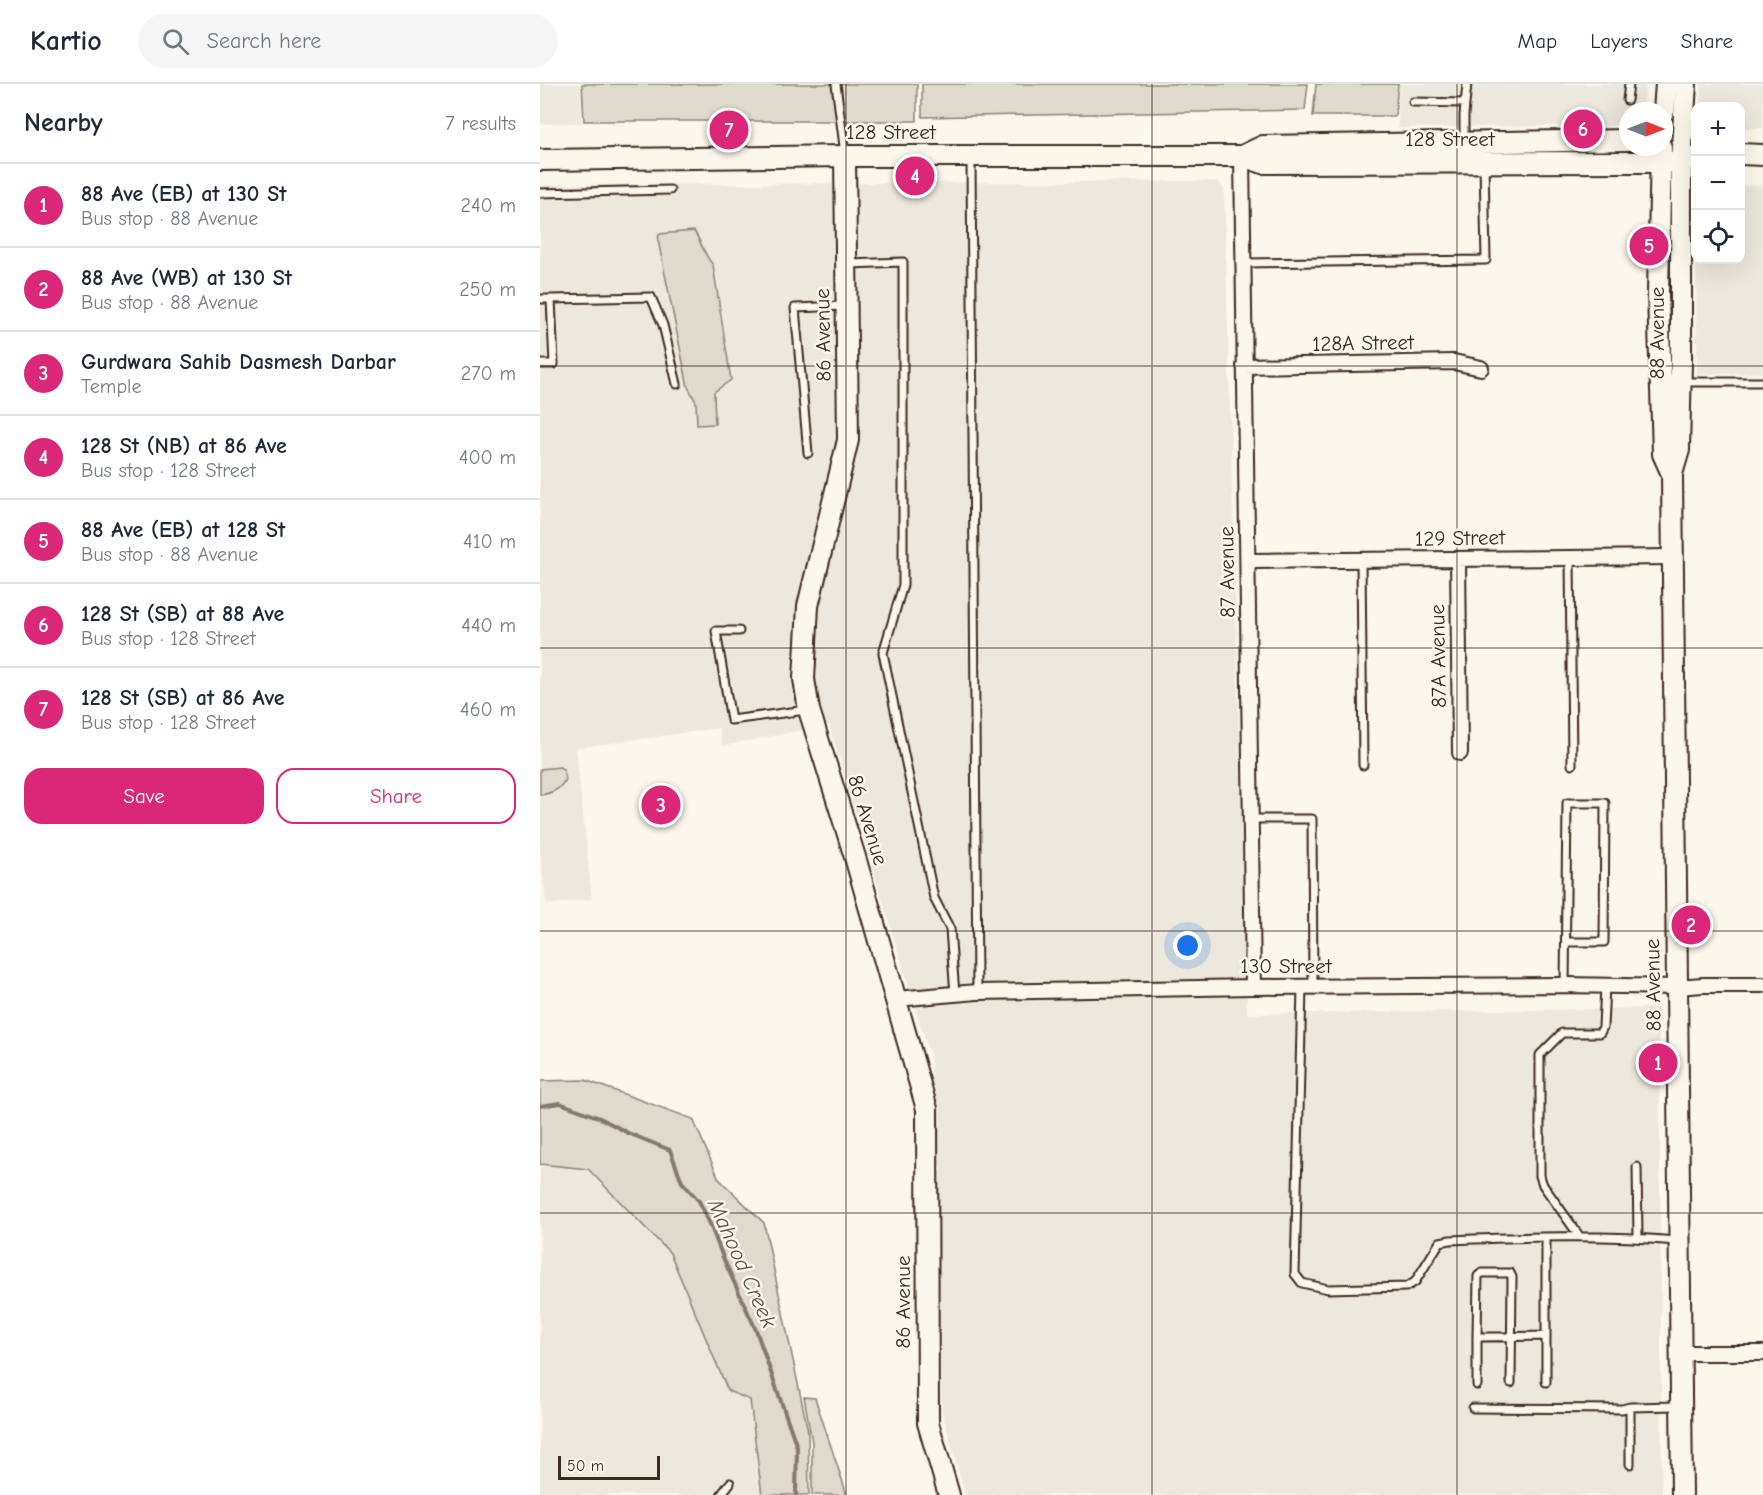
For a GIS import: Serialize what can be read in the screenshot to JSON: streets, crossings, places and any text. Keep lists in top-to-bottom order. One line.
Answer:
{"streets":{"main road":["128 Street","88 Avenue","86 Avenue"],"street":["128A Street","129 Street","87 Avenue","87A Avenue","130 Street"]},"crossings":[["128 Street","88 Avenue"],["128 Street","86 Avenue"],["128 Street","87 Avenue"],["88 Avenue","129 Street"],["88 Avenue","130 Street"],["86 Avenue","130 Street"],["128A Street","87 Avenue"],["129 Street","87 Avenue"],["129 Street","87A Avenue"],["87 Avenue","130 Street"]],"water":["Mahood Creek"],"scale_bar":"50 m","north":"right","page":{"header":"Kartio","search":"Search here","nav":["Map","Layers","Share"],"heading":["Nearby","7 results"],"map_buttons":["+","−"],"pins":["6","7","4","5","3","2","1"],"list":[{"mark":"1","name":"88 Ave (EB) at 130 St","note":"Bus stop · 88 Avenue","value":"240 m"},{"mark":"2","name":"88 Ave (WB) at 130 St","note":"Bus stop · 88 Avenue","value":"250 m"},{"mark":"3","name":"Gurdwara Sahib Dasmesh Darbar","note":"Temple","value":"270 m"},{"mark":"4","name":"128 St (NB) at 86 Ave","note":"Bus stop · 128 Street","value":"400 m"},{"mark":"5","name":"88 Ave (EB) at 128 St","note":"Bus stop · 88 Avenue","value":"410 m"},{"mark":"6","name":"128 St (SB) at 88 Ave","note":"Bus stop · 128 Street","value":"440 m"},{"mark":"7","name":"128 St (SB) at 86 Ave","note":"Bus stop · 128 Street","value":"460 m"}],"buttons":["Save","Share"],"scale":"50 m"}}
